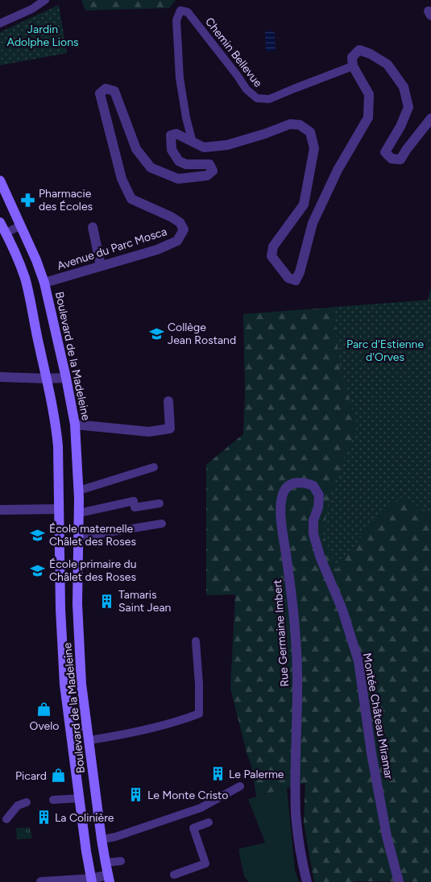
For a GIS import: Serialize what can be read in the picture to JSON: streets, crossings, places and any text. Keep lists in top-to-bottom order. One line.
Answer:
{"streets":{"street":["Avenue du Parc Mosca","Boulevard de la Madeleine","Rue Germaine Imbert","Montée Château Miramar"],"lane":["Chemin Bellevue"]},"crossings":[["Chemin Bellevue","Avenue du Parc Mosca"],["Avenue du Parc Mosca","Boulevard de la Madeleine"],["Rue Germaine Imbert","Montée Château Miramar"]],"parks":["Jardin Adolphe Lions","Parc d'Estienne d'Orves"],"places":{"pharmacy":["Pharmacie des Écoles"],"school or university":["Collège Jean Rostand","École maternelle Châlet des Roses","École primaire du Châlet des Roses"],"building":["Tamaris Saint Jean","Le Palerme","Le Monte Cristo","La Colinière"],"shop":["Ovelo","Picard"]}}
